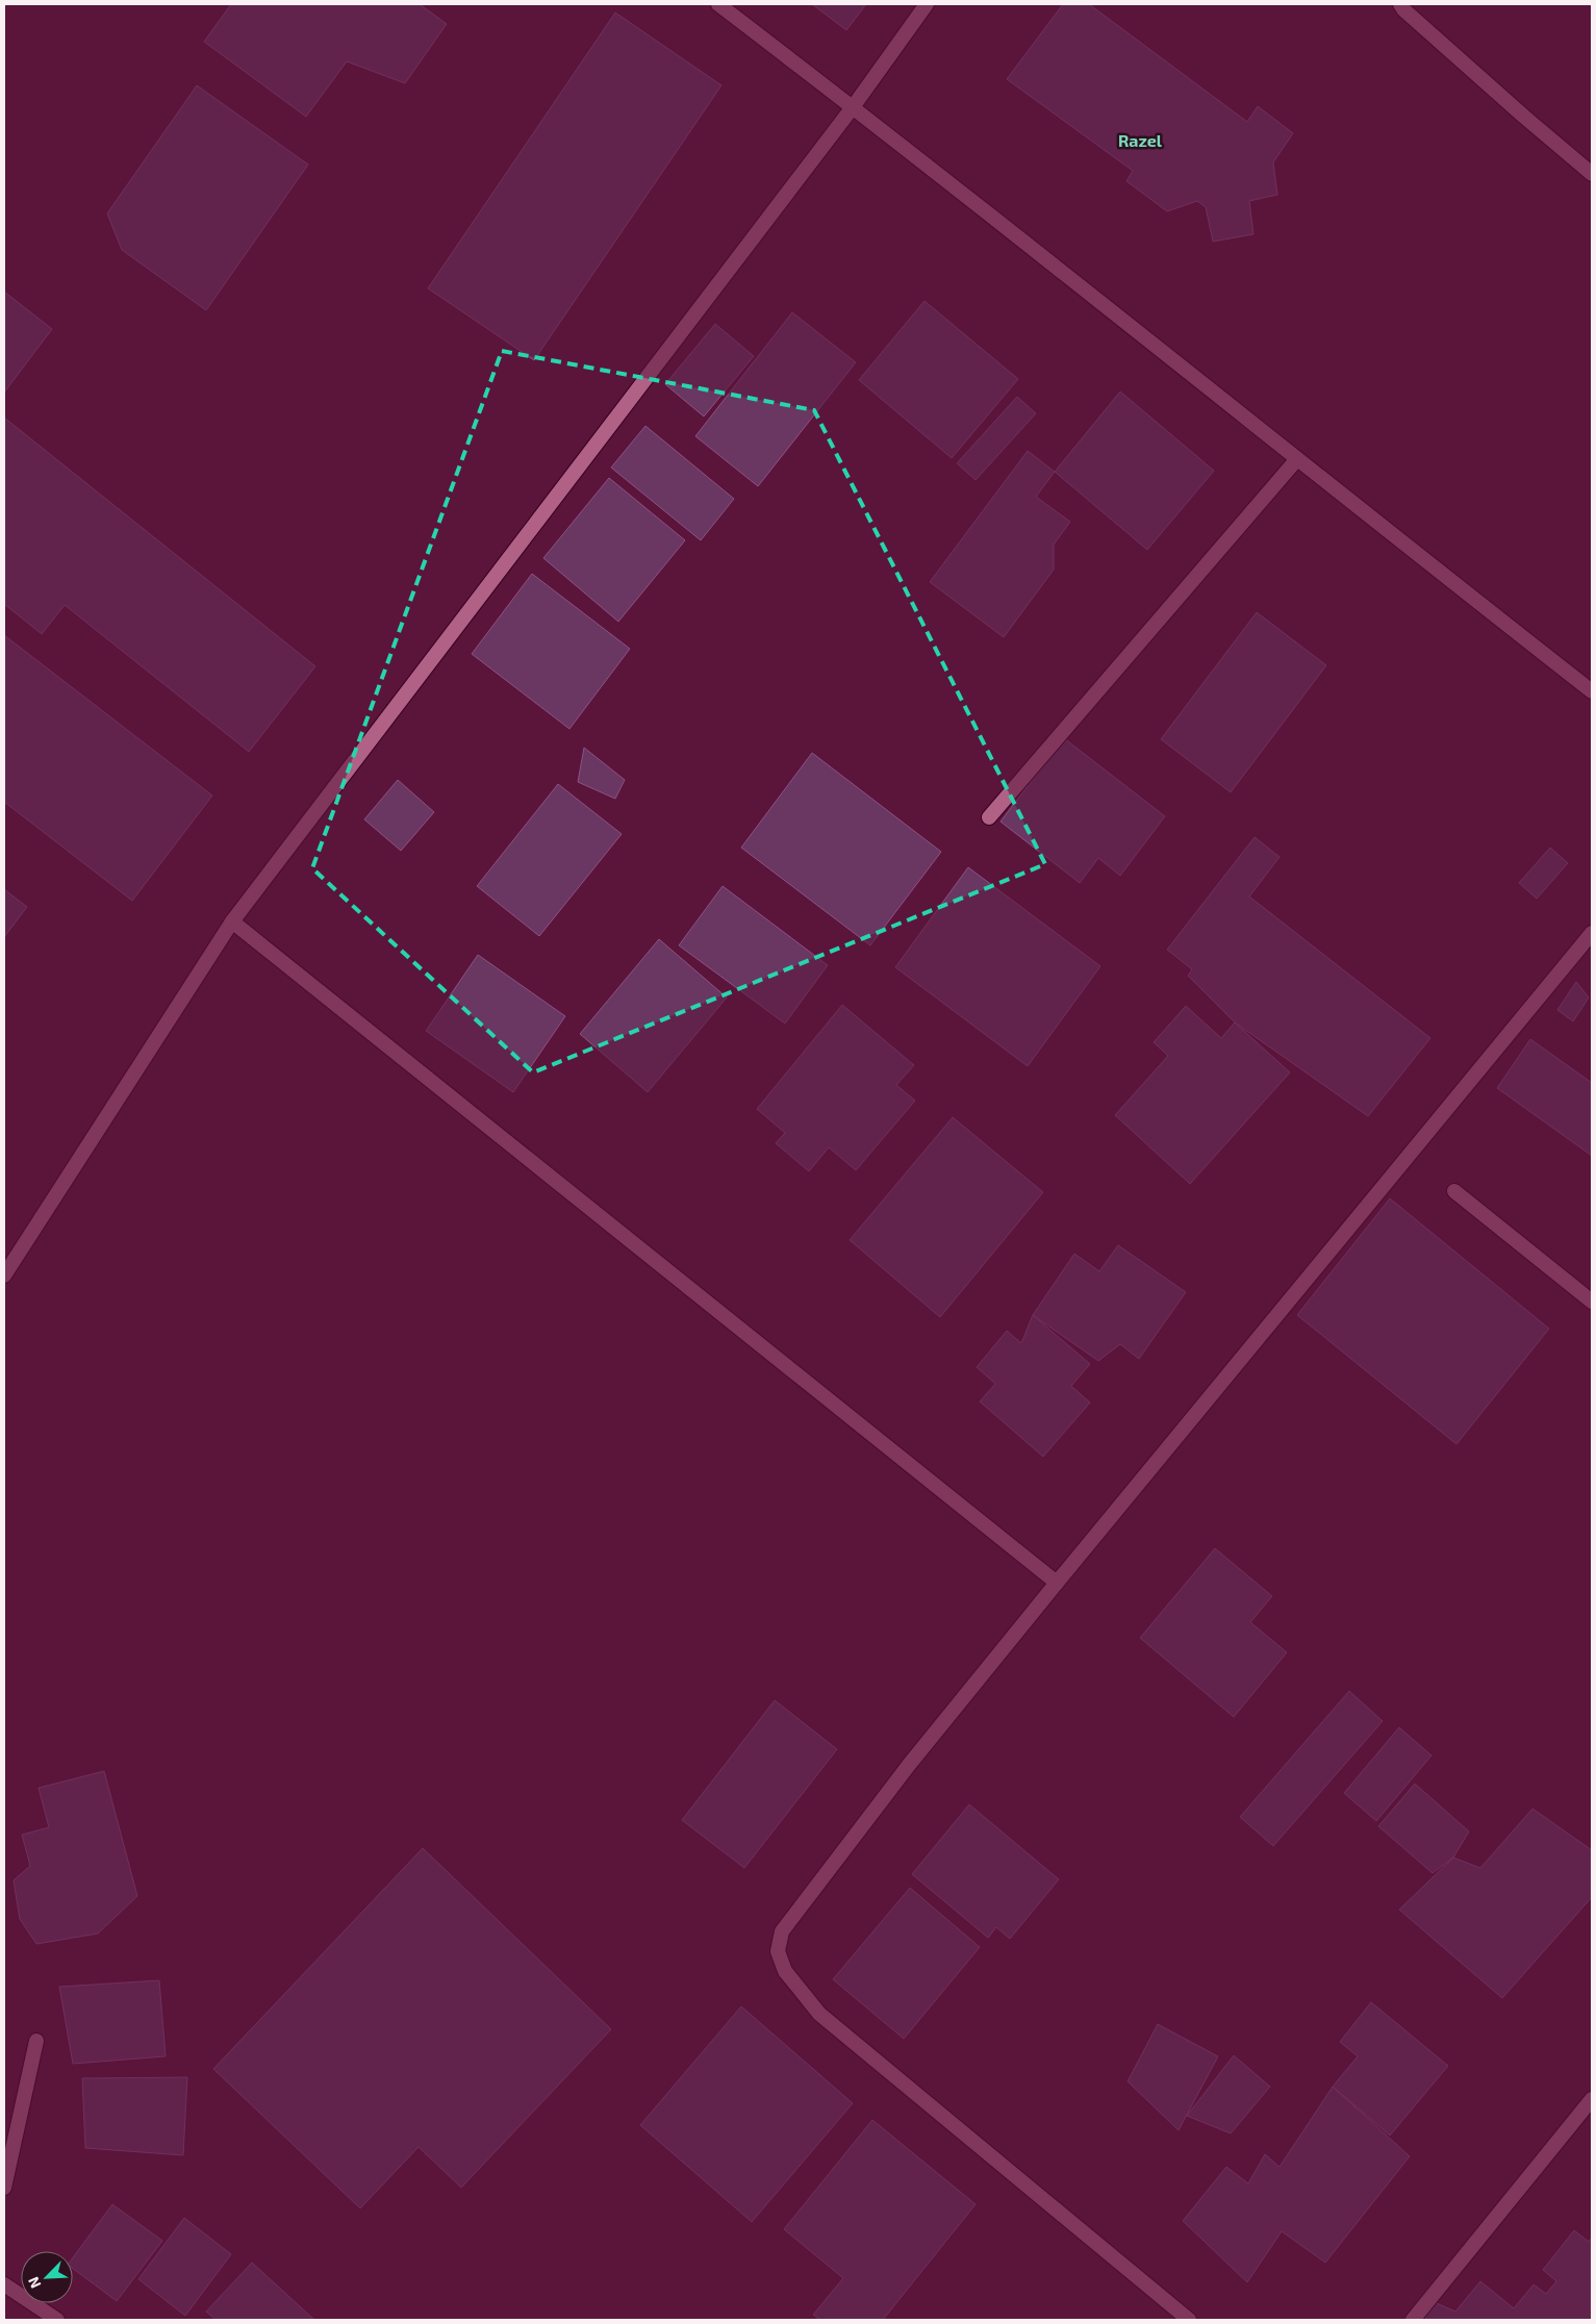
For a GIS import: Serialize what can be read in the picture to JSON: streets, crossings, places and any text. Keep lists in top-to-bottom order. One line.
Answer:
{"districts":["Razel"],"north":"bottom left"}
